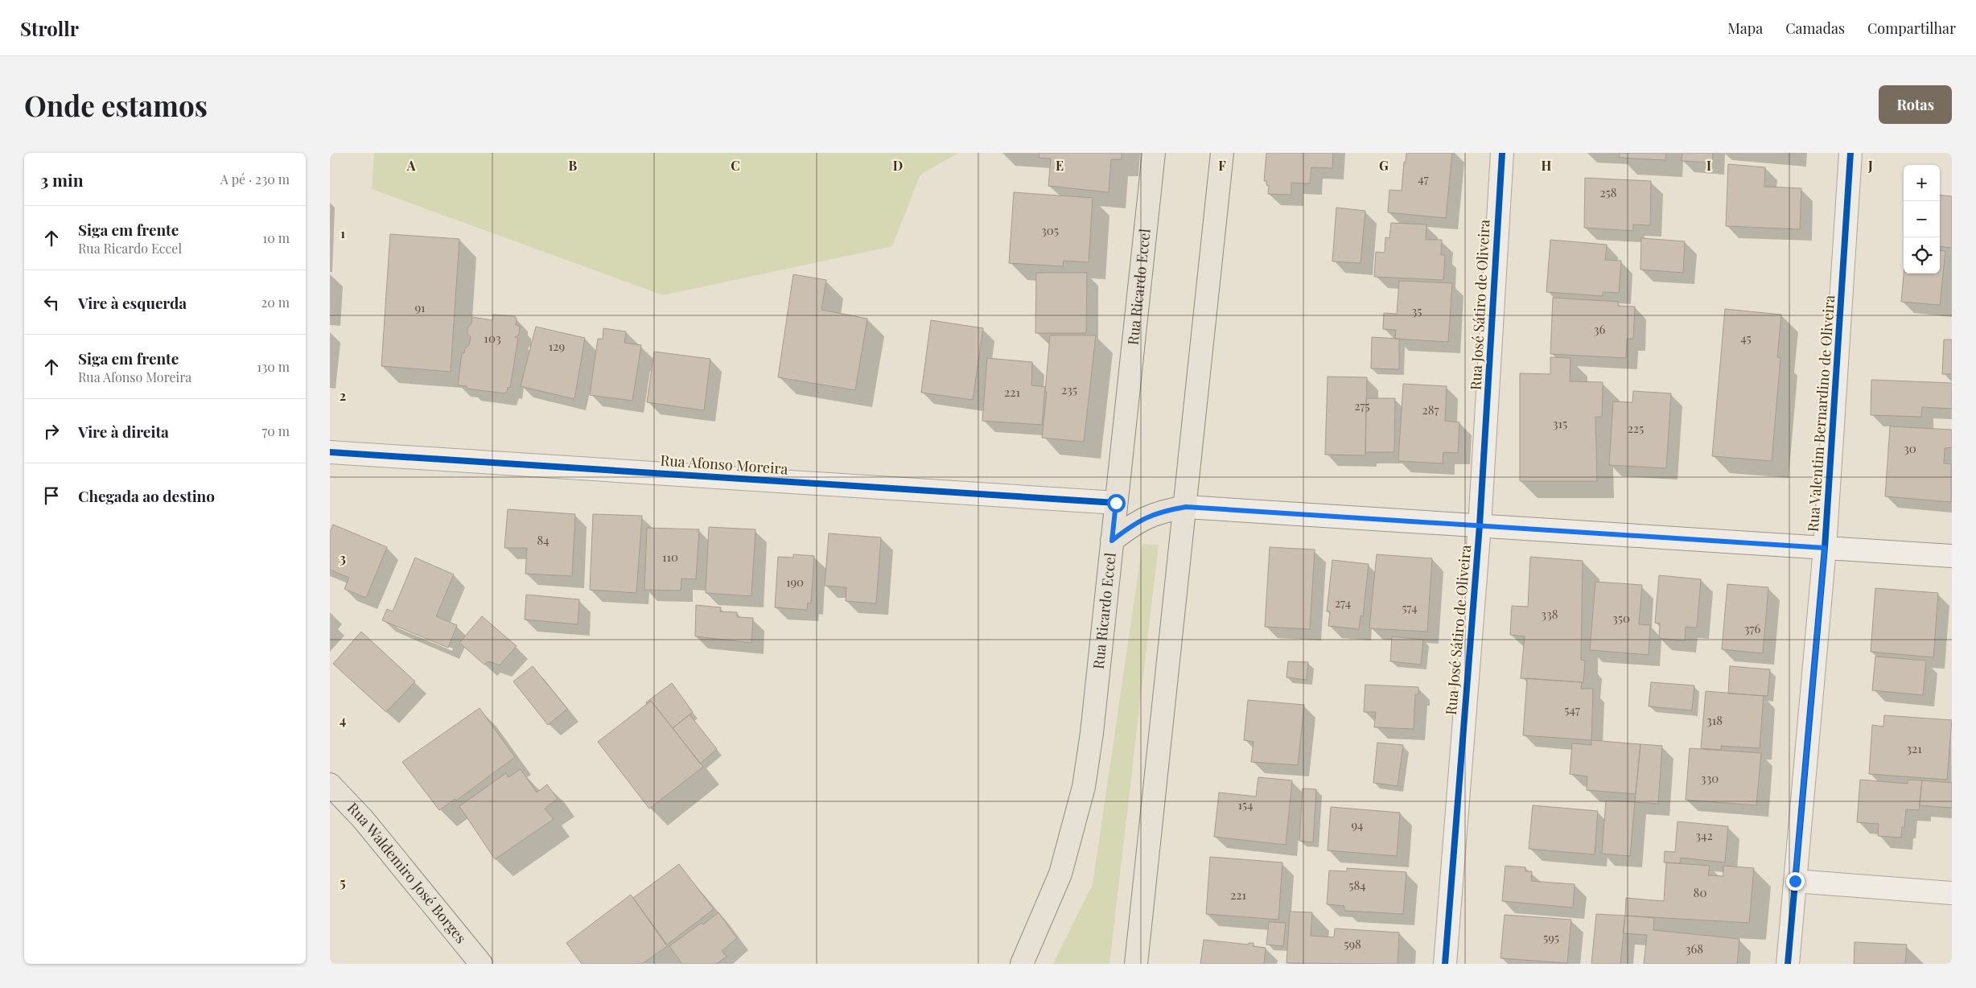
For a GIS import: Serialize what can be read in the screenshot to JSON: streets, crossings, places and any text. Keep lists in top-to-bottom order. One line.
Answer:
{"streets":{"main road":["Rua Ricardo Eccel","Rua Waldemiro José Borges"],"street":["Rua José Sátiro de Oliveira","Rua Valentim Bernardino de Oliveira","Rua Afonso Moreira"]},"crossings":[["Rua Ricardo Eccel","Rua Afonso Moreira"]],"house_numbers":["47","258","305","91","35","36","103","45","129","235","221","275","287","315","225","30","84","110","190","274","574","338","350","376","547","318","321","330","154","94","342","584","80","221","595","598","368"],"page":{"header":"Strollr","nav":["Mapa","Camadas","Compartilhar"],"buttons":"Rotas","title":"Onde estamos","heading":["3 min","A pé · 230 m"],"map_buttons":["+","−"],"list":[["Siga em frente","Rua Ricardo Eccel","10 m"],["Vire à esquerda","20 m"],["Siga em frente","Rua Afonso Moreira","130 m"],["Vire à direita","70 m"],"Chegada ao destino"]},"grid":{"columns":["A","B","C","D","E","F","G","H","I","J"],"rows":["1","2","3","4","5"]}}
